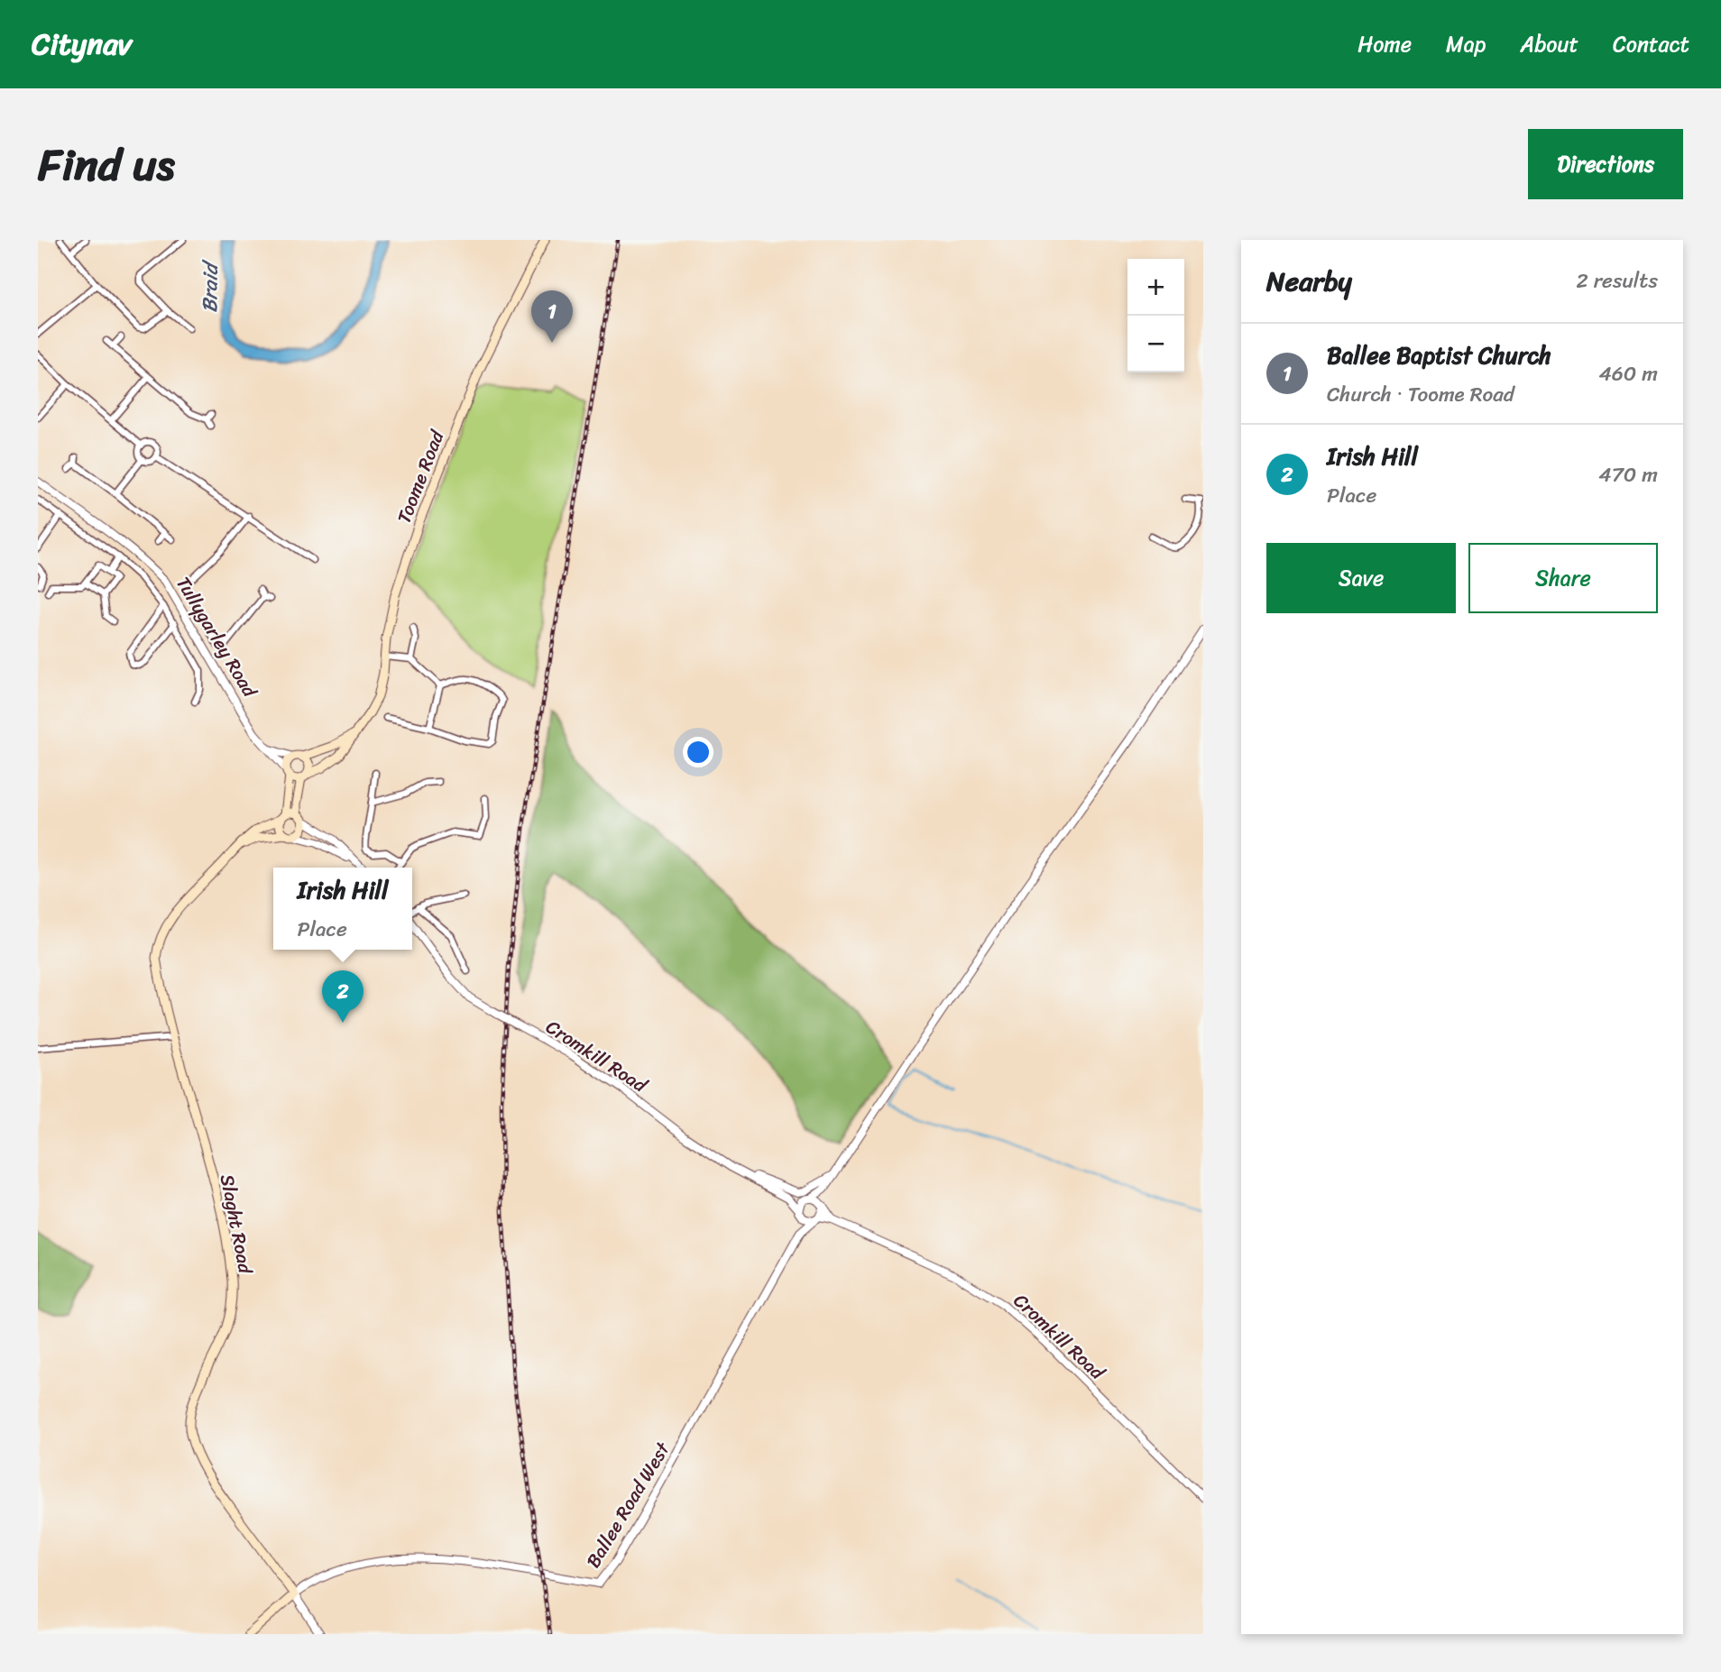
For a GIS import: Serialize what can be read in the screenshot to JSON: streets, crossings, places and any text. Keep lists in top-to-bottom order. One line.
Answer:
{"streets":{"main road":["Toome Road","Slaght Road"],"street":["Tullygarley Road","Cromkill Road","Ballee Road West"]},"crossings":[["Toome Road","Tullygarley Road"],["Cromkill Road","Ballee Road West"],["Slaght Road","Ballee Road West"]],"water":["Braid"],"page":{"header":"Citynav","nav":["Home","Map","About","Contact"],"title":"Find us","buttons":["Directions",["Save","Share"]],"heading":["Nearby","2 results"],"map_buttons":["+","−"],"pins":["1","2"],"list":[{"mark":"1","name":"Ballee Baptist Church","note":"Church · Toome Road","value":"460 m"},{"mark":"2","name":"Irish Hill","note":"Place","value":"470 m"}],"popup":["Irish Hill","Place"]}}
